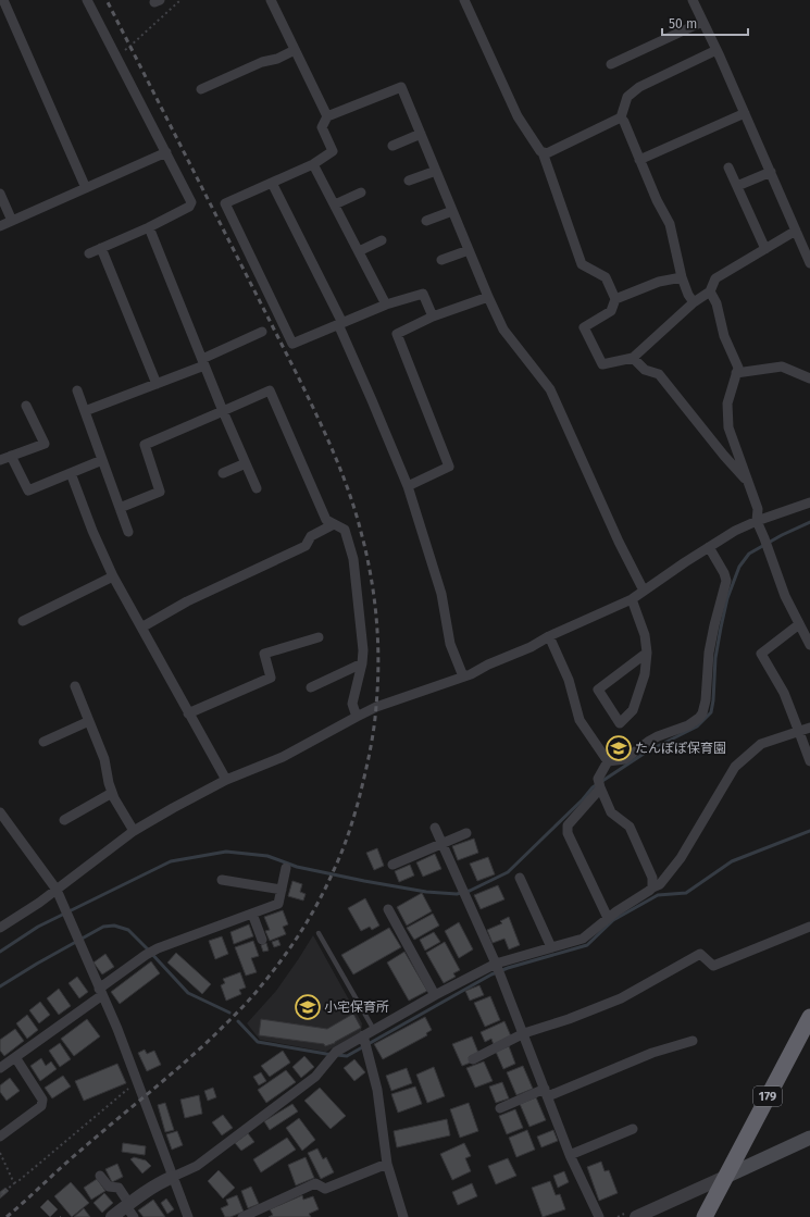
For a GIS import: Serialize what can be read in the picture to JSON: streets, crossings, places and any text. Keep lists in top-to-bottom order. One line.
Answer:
{"streets":{"highway":["179"]},"places":{"school or university":["たんぽぽ保育園","小宅保育所"]},"scale_bar":"50 m"}
